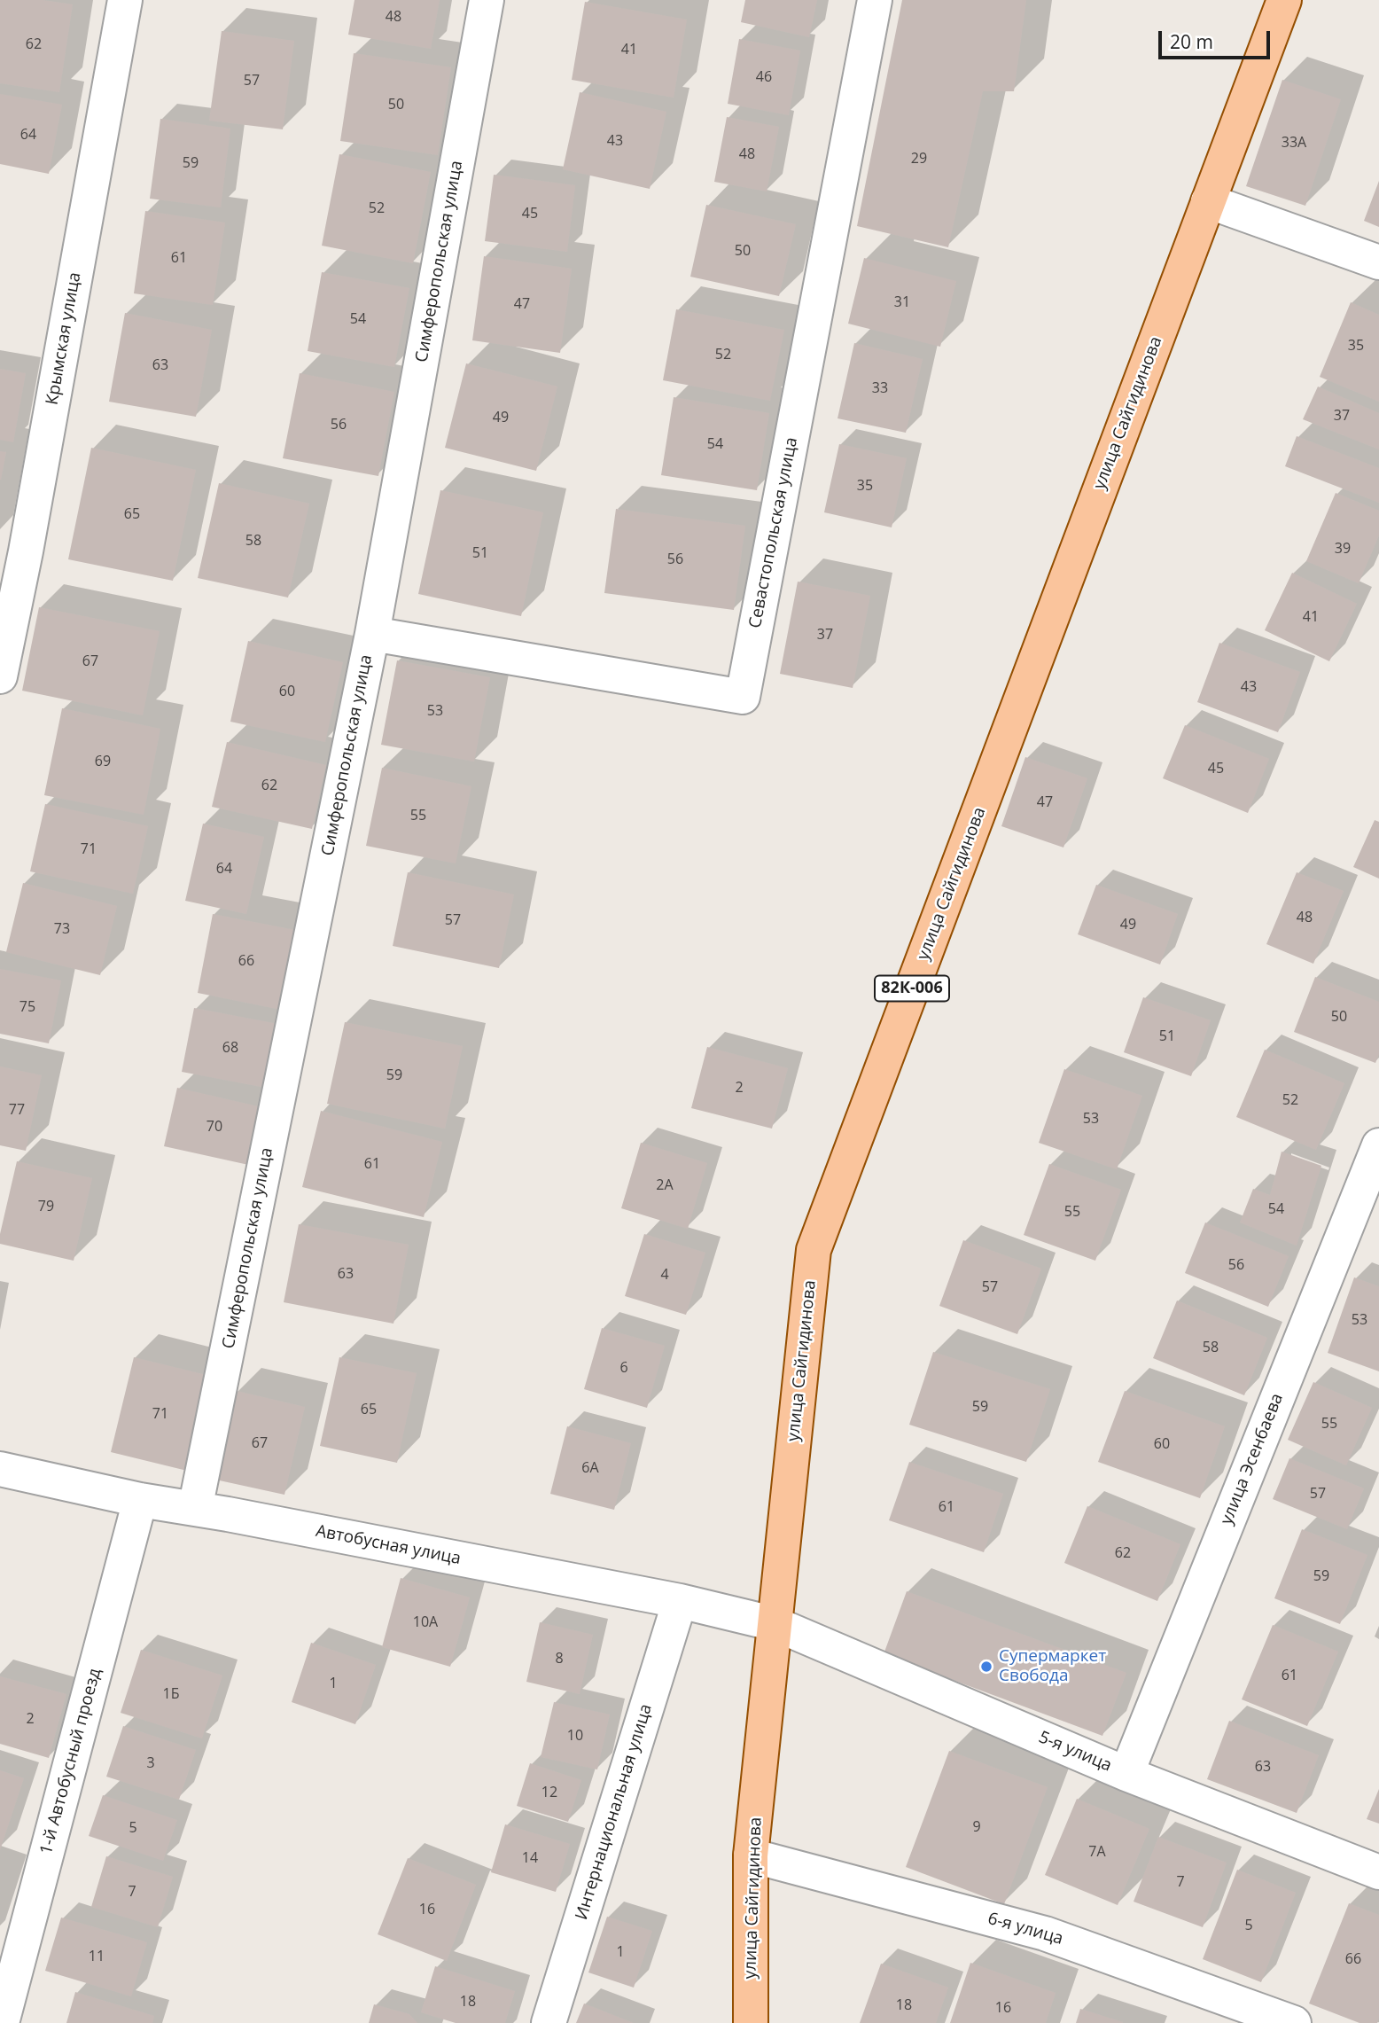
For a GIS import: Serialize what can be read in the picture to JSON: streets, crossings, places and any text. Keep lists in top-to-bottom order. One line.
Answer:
{"streets":{"main road":["улица Сайгидинова","82К-006"],"street":["Симферопольская улица","Крымская улица","Севастопольская улица","улица Эсенбаева","Автобусная улица","5-я улица","1-й Автобусный проезд","Интернациональная улица","6-я улица"]},"crossings":[["Симферопольская улица","Севастопольская улица"],["Симферопольская улица","Автобусная улица"],["улица Сайгидинова","Автобусная улица"],["улица Сайгидинова","5-я улица"],["улица Сайгидинова","6-я улица"],["улица Эсенбаева","5-я улица"],["Автобусная улица","5-я улица"],["Автобусная улица","1-й Автобусный проезд"],["Автобусная улица","Интернациональная улица"]],"places":["Супермаркет Свобода"],"house_numbers":["48","62","41","46","57","50","64","43","33А","48","29","59","52","45","50","61","31","47","54","35","52","63","33","37","49","56","54","35","65","58","39","51","56","41","37","67","43","60","53","69","45","62","47","55","71","64","48","57","49","73","66","75","50","51","68","59","2","52","77","53","70","61","2А","79","54","55","56","63","4","57","53","58","6","59","65","71","55","67","60","6А","57","61","62","59","10А","8","61","1","1Б","2","10","3","63","12","9","5","7А","14","7","7","16","5","1","11","66","18","18","16"],"scale_bar":"20 m"}
